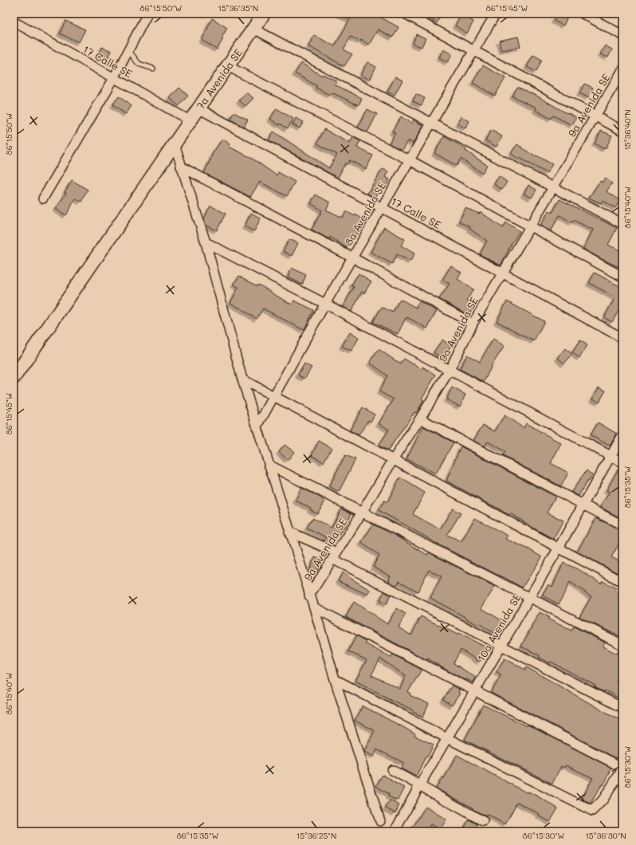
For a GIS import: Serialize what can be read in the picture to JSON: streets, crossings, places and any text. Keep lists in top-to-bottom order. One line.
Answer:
{"streets":{"street":["17 Calle SE","7a Avenida SE","9a Avenida SE","8a Avenida SE","10a Avenida SE"]},"crossings":[["17 Calle SE","7a Avenida SE"],["17 Calle SE","9a Avenida SE"],["17 Calle SE","8a Avenida SE"]],"coordinates":["86°15'50\"W","15°36'35\"N","86°15'45\"W","15°36'40\"N","86°15'40\"W","86°15'35\"W","86°15'30\"W","15°36'25\"N","15°36'30\"N"]}
